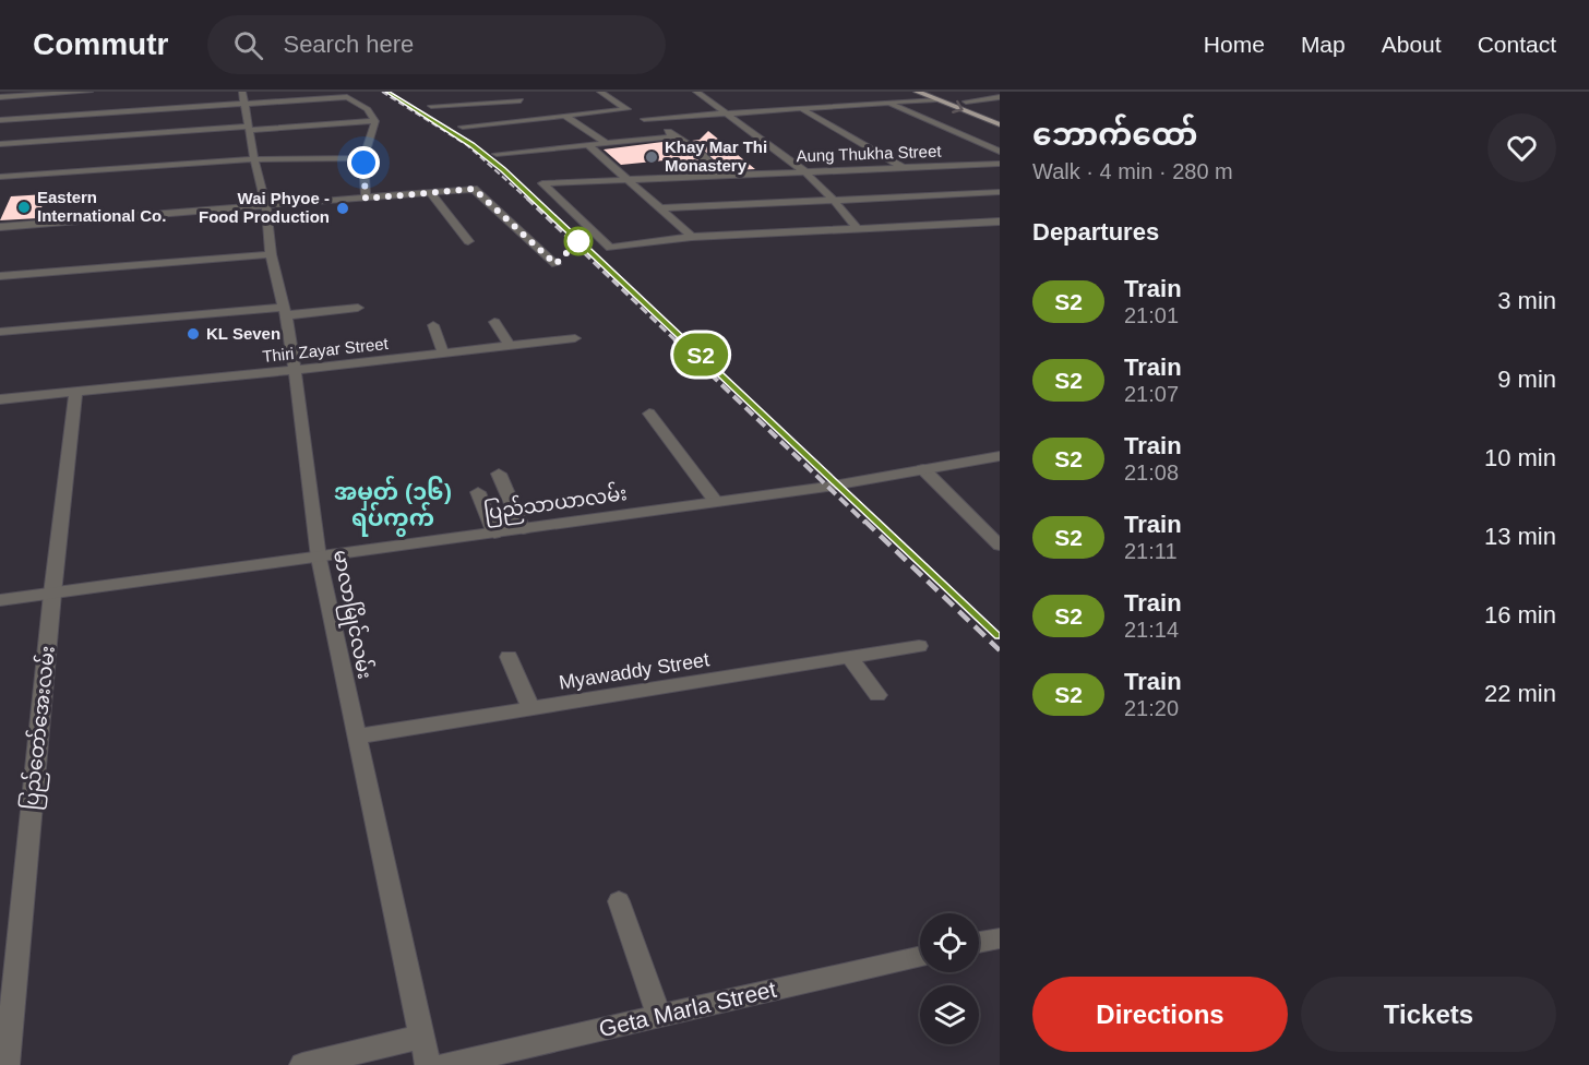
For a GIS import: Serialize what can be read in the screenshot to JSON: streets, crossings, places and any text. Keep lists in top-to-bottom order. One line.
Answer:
{"streets":{"street":["Aung Thukha Street","Thiri Zayar Street","ပြည်သာယာလမ်း","မာလာမြိုင်လမ်း","Myawaddy Street","ပြည်တော်အေးလမ်း","Geta Marla Street"]},"crossings":[["Thiri Zayar Street","မာလာမြိုင်လမ်း"],["Thiri Zayar Street","ပြည်တော်အေးလမ်း"],["ပြည်သာယာလမ်း","မာလာမြိုင်လမ်း"],["ပြည်သာယာလမ်း","ပြည်တော်အေးလမ်း"],["မာလာမြိုင်လမ်း","Myawaddy Street"]],"districts":["အမှတ် (၁၆) ရပ်ကွက်"],"places":["Khay Mar Thi Monastery","Eastern International Co.","Wai Phyoe - Food Production","KL Seven"],"page":{"header":"Commutr","search":"Search here","nav":["Home","Map","About","Contact"],"on_map":"S2","heading":[["ဘောက်ထော်","Walk · 4 min · 280 m"],"Departures"],"list":[{"mark":"S2","name":"Train","note":"21:01","value":"3 min"},{"mark":"S2","name":"Train","note":"21:07","value":"9 min"},{"mark":"S2","name":"Train","note":"21:08","value":"10 min"},{"mark":"S2","name":"Train","note":"21:11","value":"13 min"},{"mark":"S2","name":"Train","note":"21:14","value":"16 min"},{"mark":"S2","name":"Train","note":"21:20","value":"22 min"}],"buttons":["Directions","Tickets"]}}
